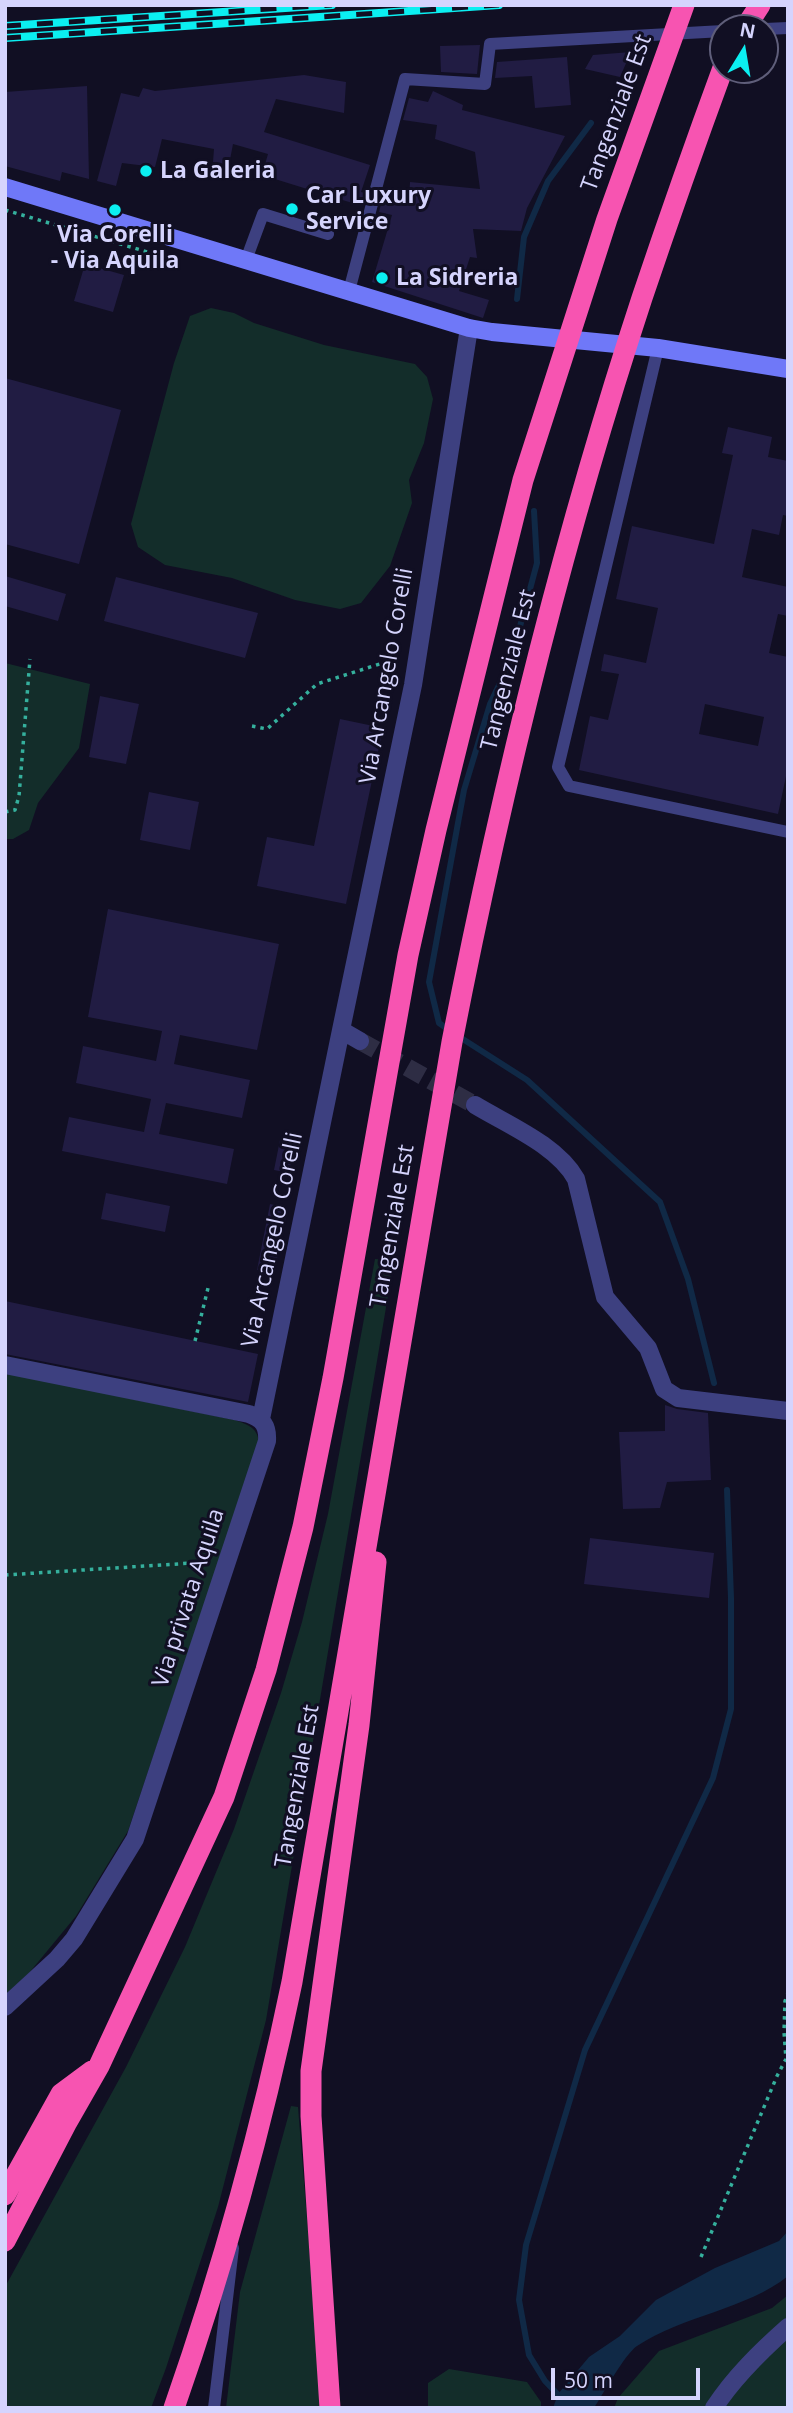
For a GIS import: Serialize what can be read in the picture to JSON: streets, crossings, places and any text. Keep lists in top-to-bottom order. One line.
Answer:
{"streets":{"highway":["Tangenziale Est"],"street":["Via Arcangelo Corelli","Via privata Aquila"]},"crossings":[["Via Arcangelo Corelli","Via privata Aquila"]],"places":["La Galeria","Car Luxury Service","Via Corelli - Via Aquila","La Sidreria"],"scale_bar":"50 m","north":"top"}
